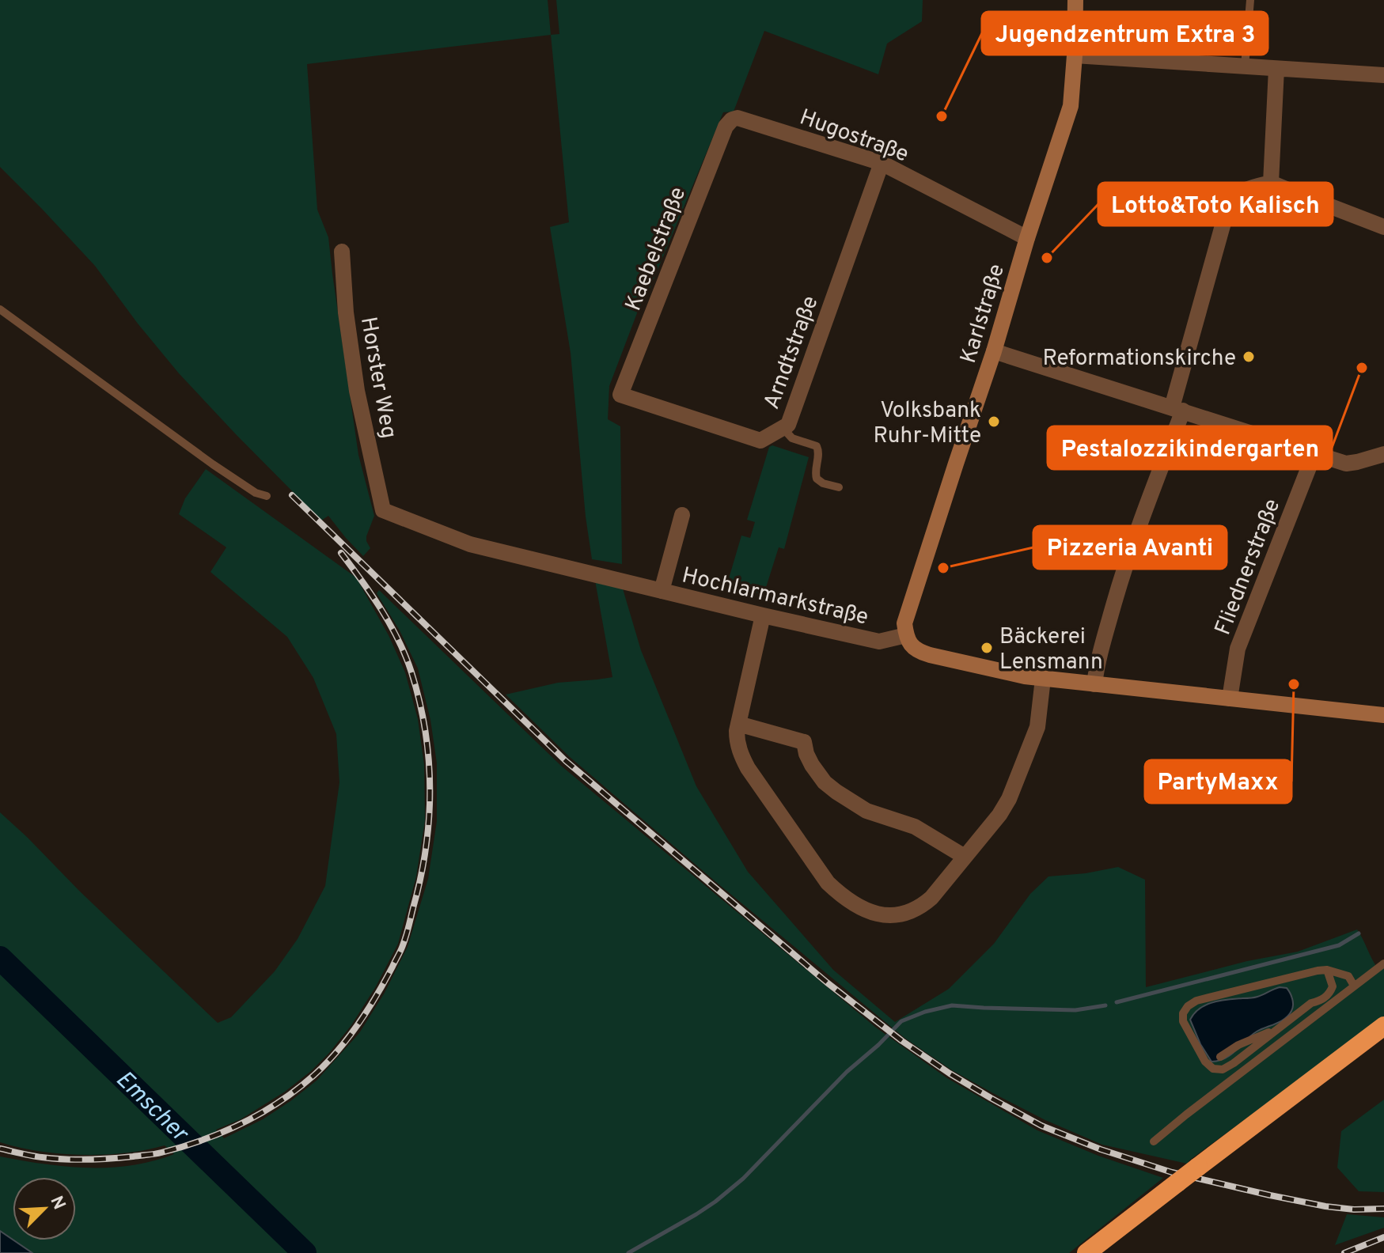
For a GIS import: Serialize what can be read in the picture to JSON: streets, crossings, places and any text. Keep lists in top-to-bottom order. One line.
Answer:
{"streets":{"street":["Hugostraße","Kaebelstraße","Karlstraße","Arndtstraße","Horster Weg","Fliednerstraße","Hochlarmarkstraße"]},"crossings":[["Hugostraße","Kaebelstraße"],["Hugostraße","Karlstraße"],["Hugostraße","Arndtstraße"],["Kaebelstraße","Arndtstraße"],["Karlstraße","Hochlarmarkstraße"],["Horster Weg","Hochlarmarkstraße"]],"water":["Emscher"],"places":["Jugendzentrum Extra 3","Lotto&Toto Kalisch","Reformationskirche","Pestalozzikindergarten","Volksbank Ruhr-Mitte","Pizzeria Avanti","Bäckerei Lensmann","PartyMaxx"],"north":"top right"}
